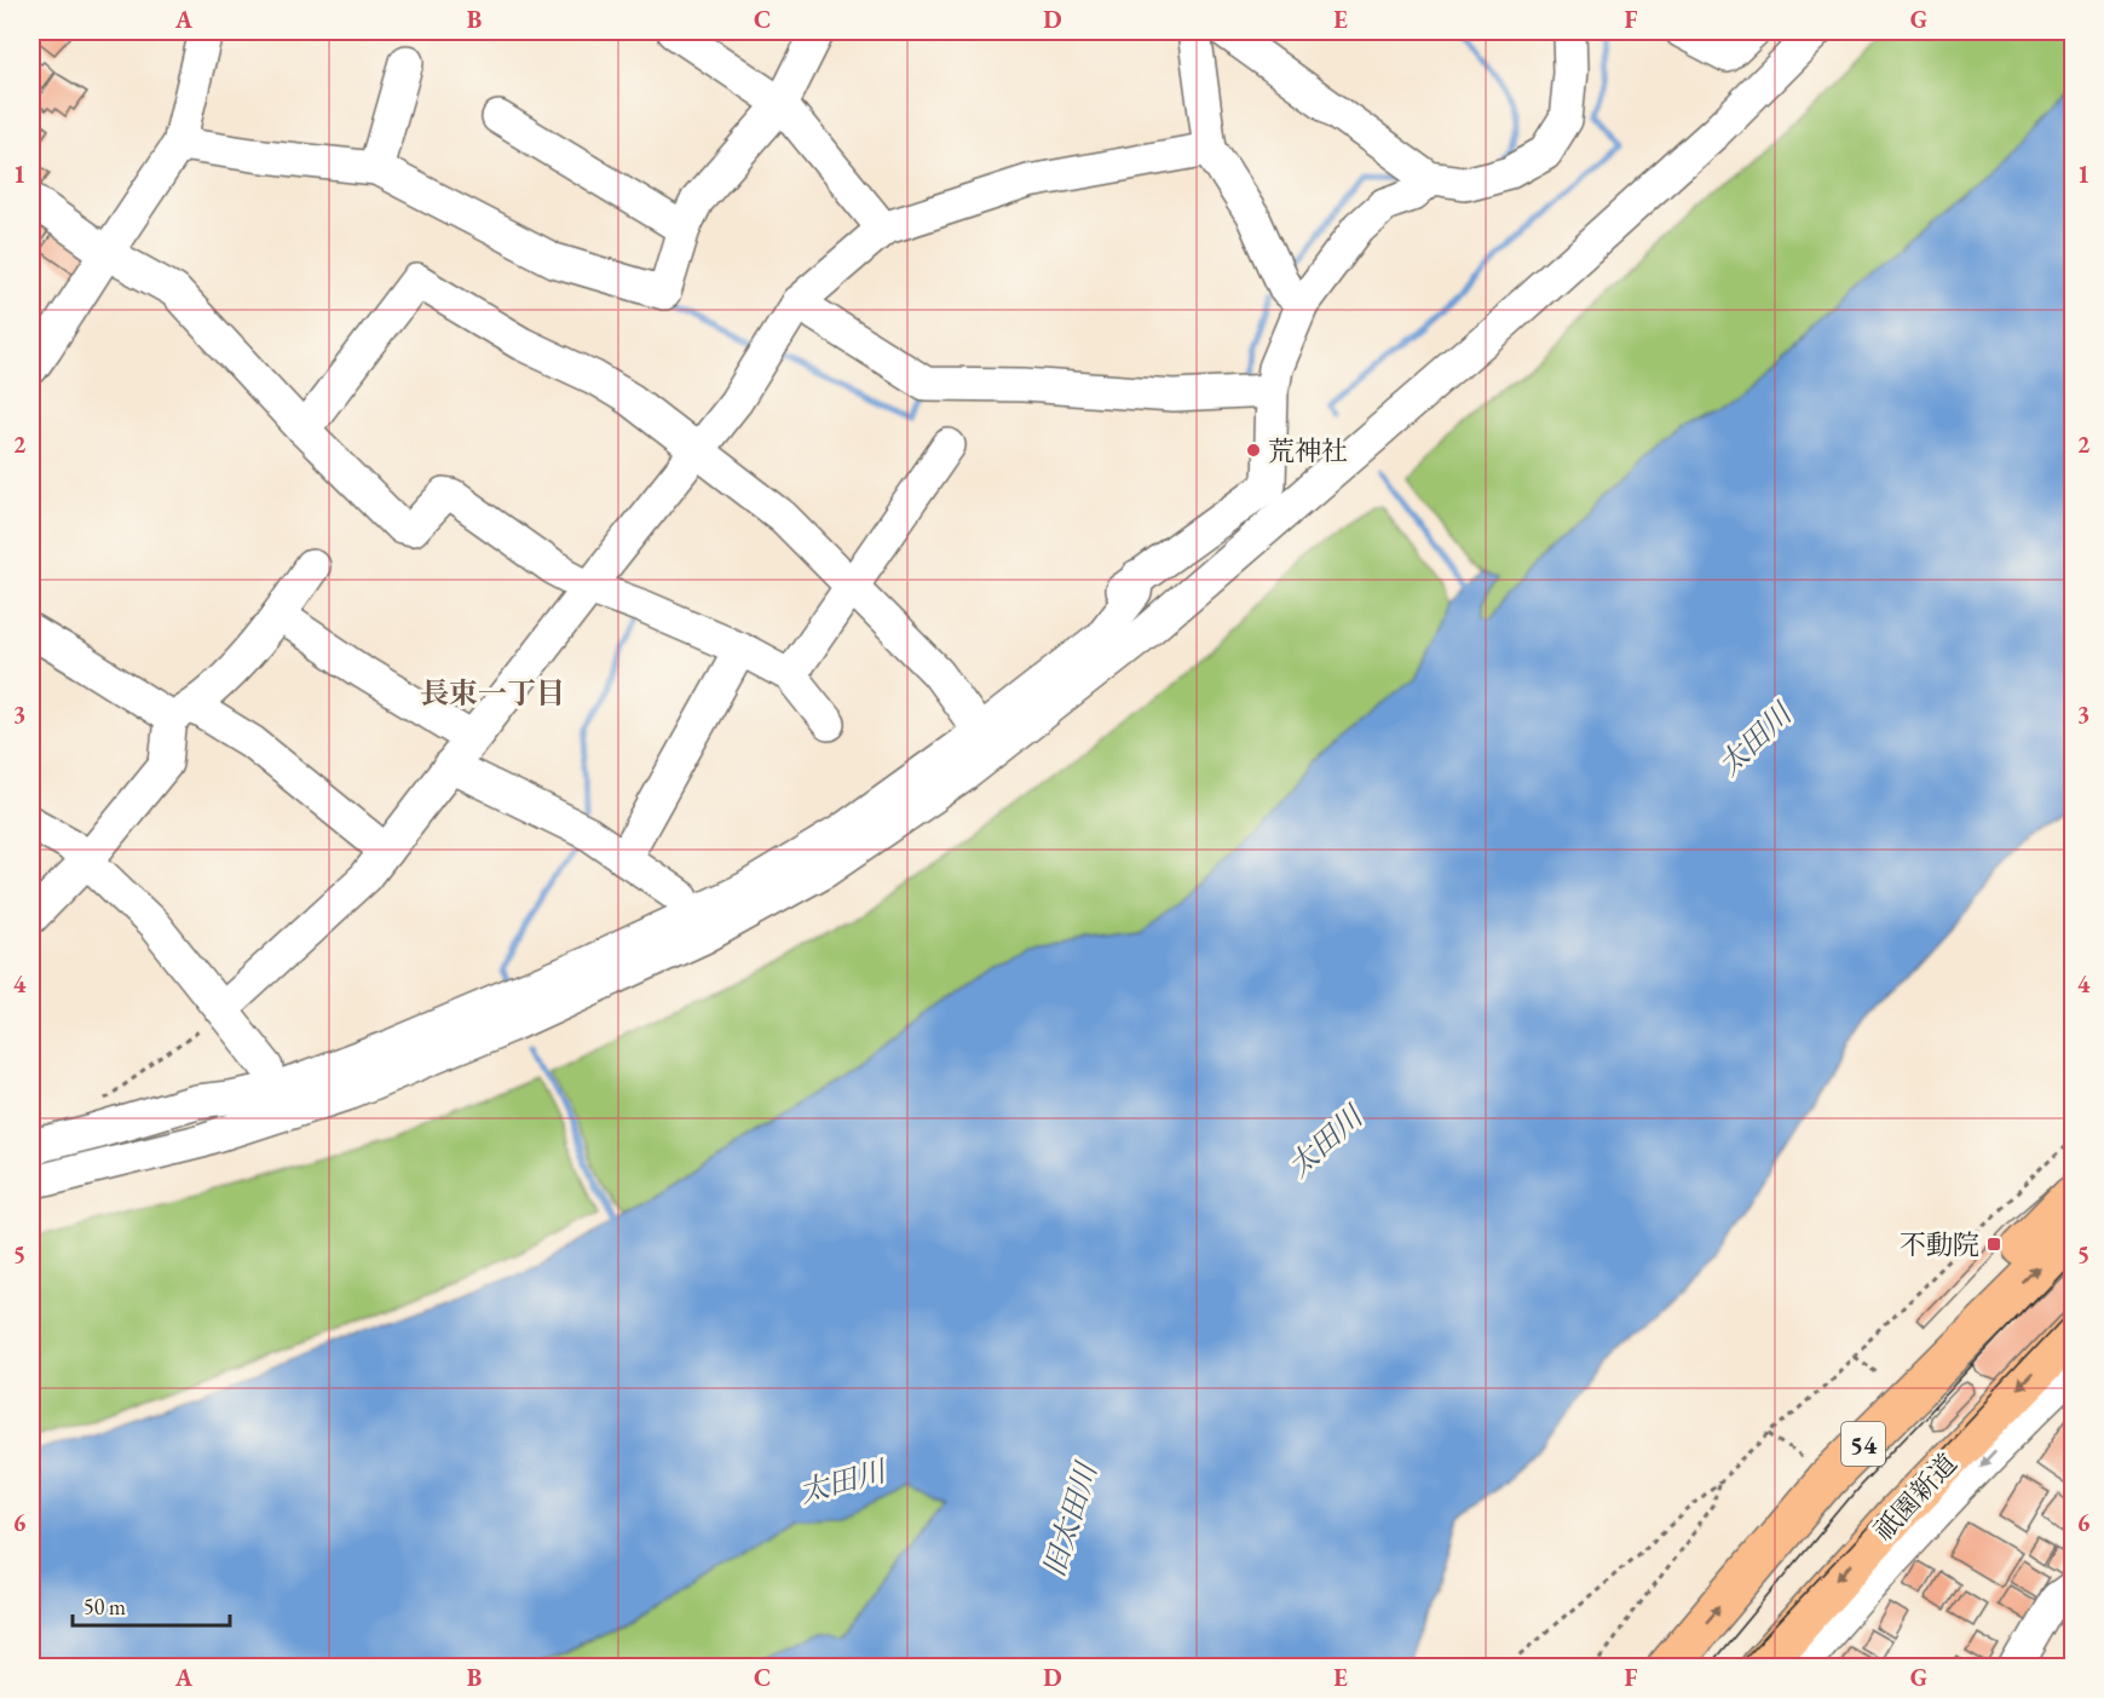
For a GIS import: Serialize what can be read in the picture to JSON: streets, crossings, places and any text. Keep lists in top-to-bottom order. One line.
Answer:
{"streets":{"highway":["54","祇園新道"]},"districts":["長束一丁目"],"water":["太田川","旧太田川"],"places":{"other":["荒神社"],"transit":["不動院"]},"scale_bar":"50 m","grid":{"columns":["A","B","C","D","E","F","G"],"rows":["1","2","3","4","5","6"]}}
